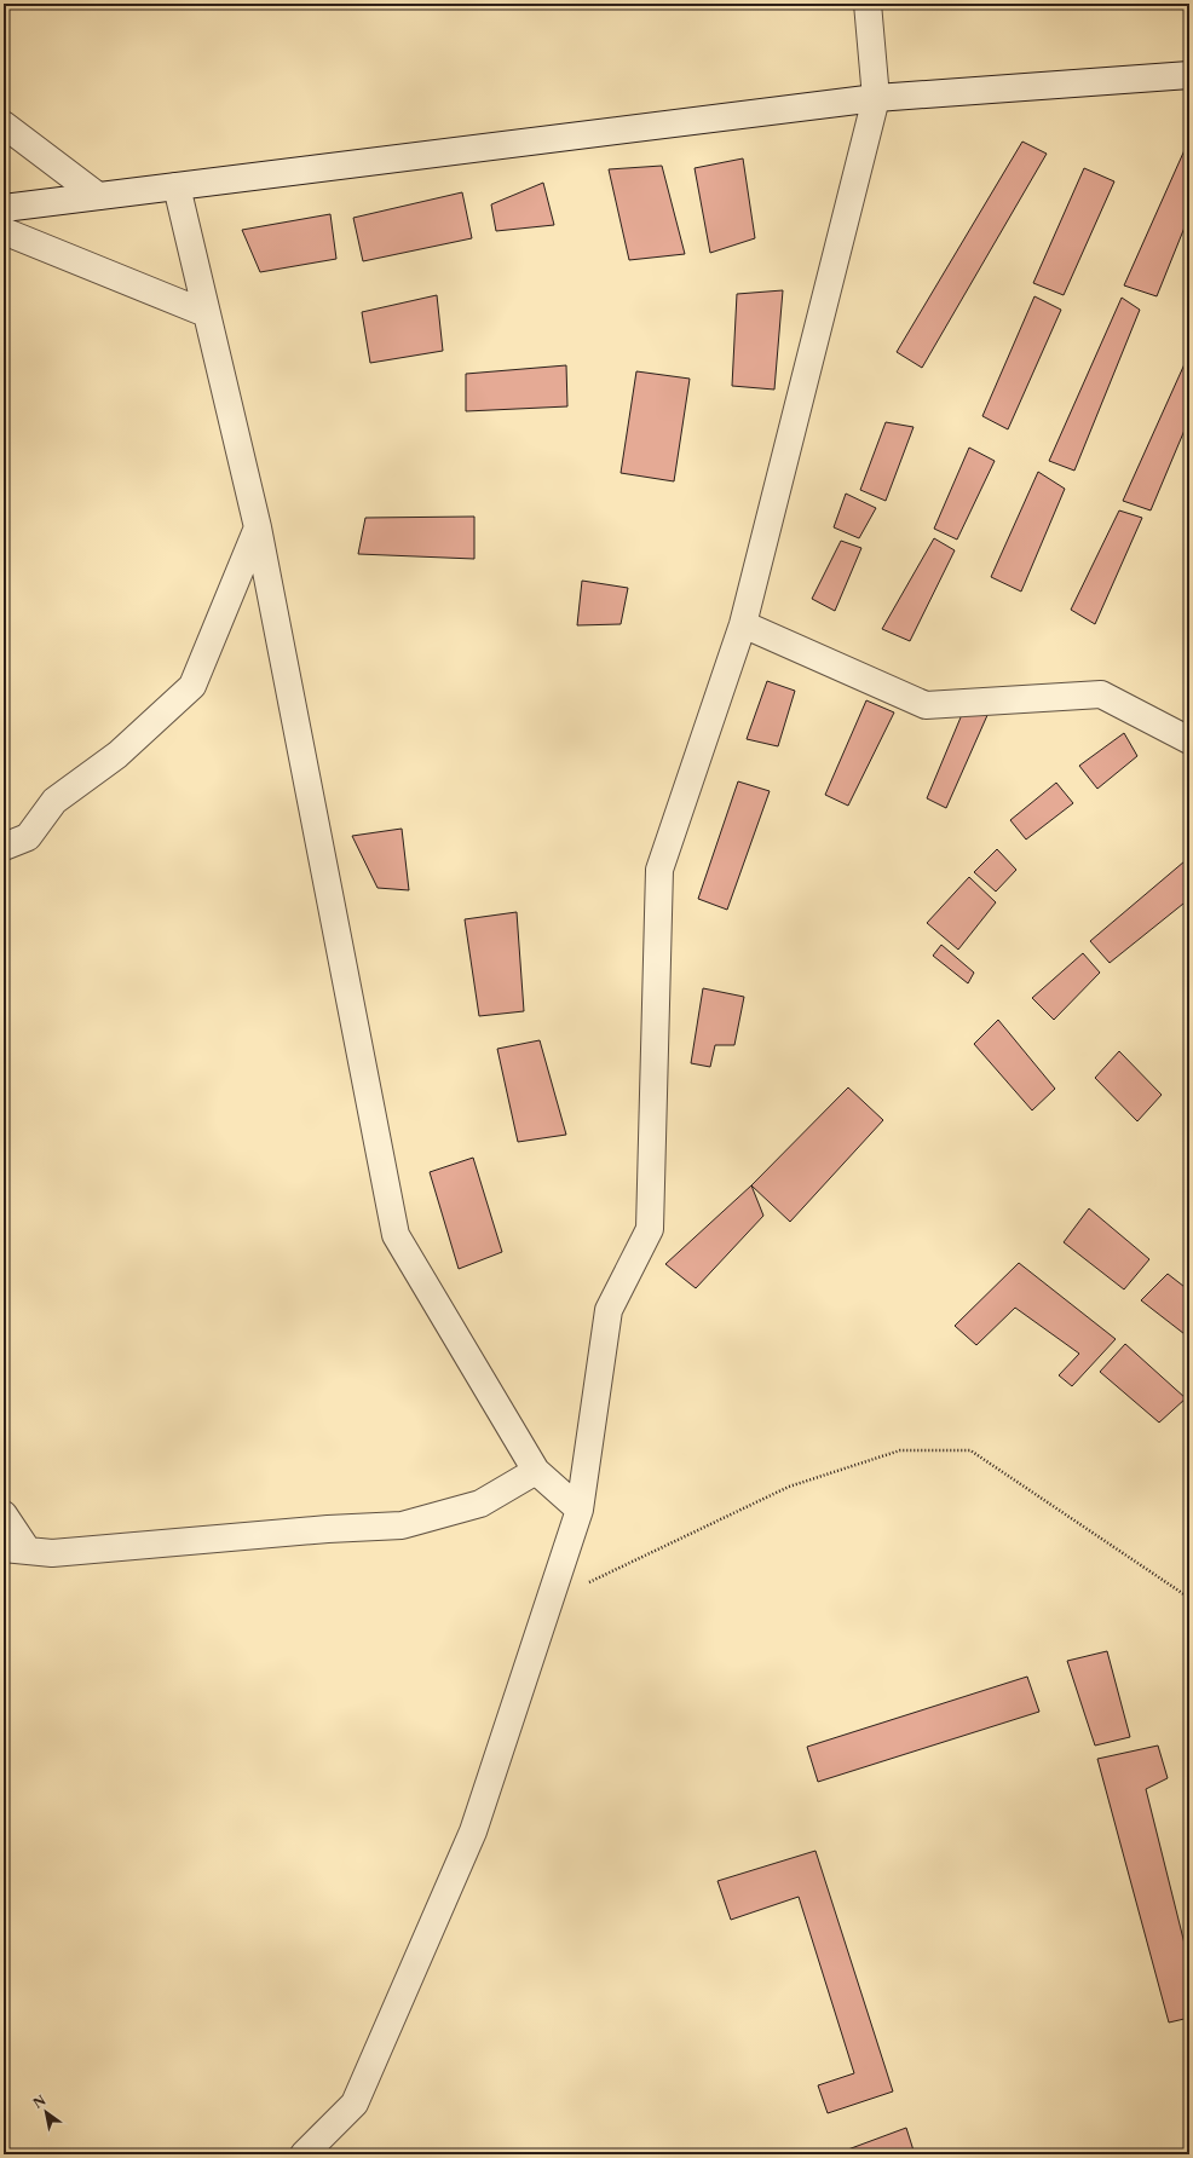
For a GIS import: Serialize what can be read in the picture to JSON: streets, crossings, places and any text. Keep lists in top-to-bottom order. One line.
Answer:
{"north":"top left"}
